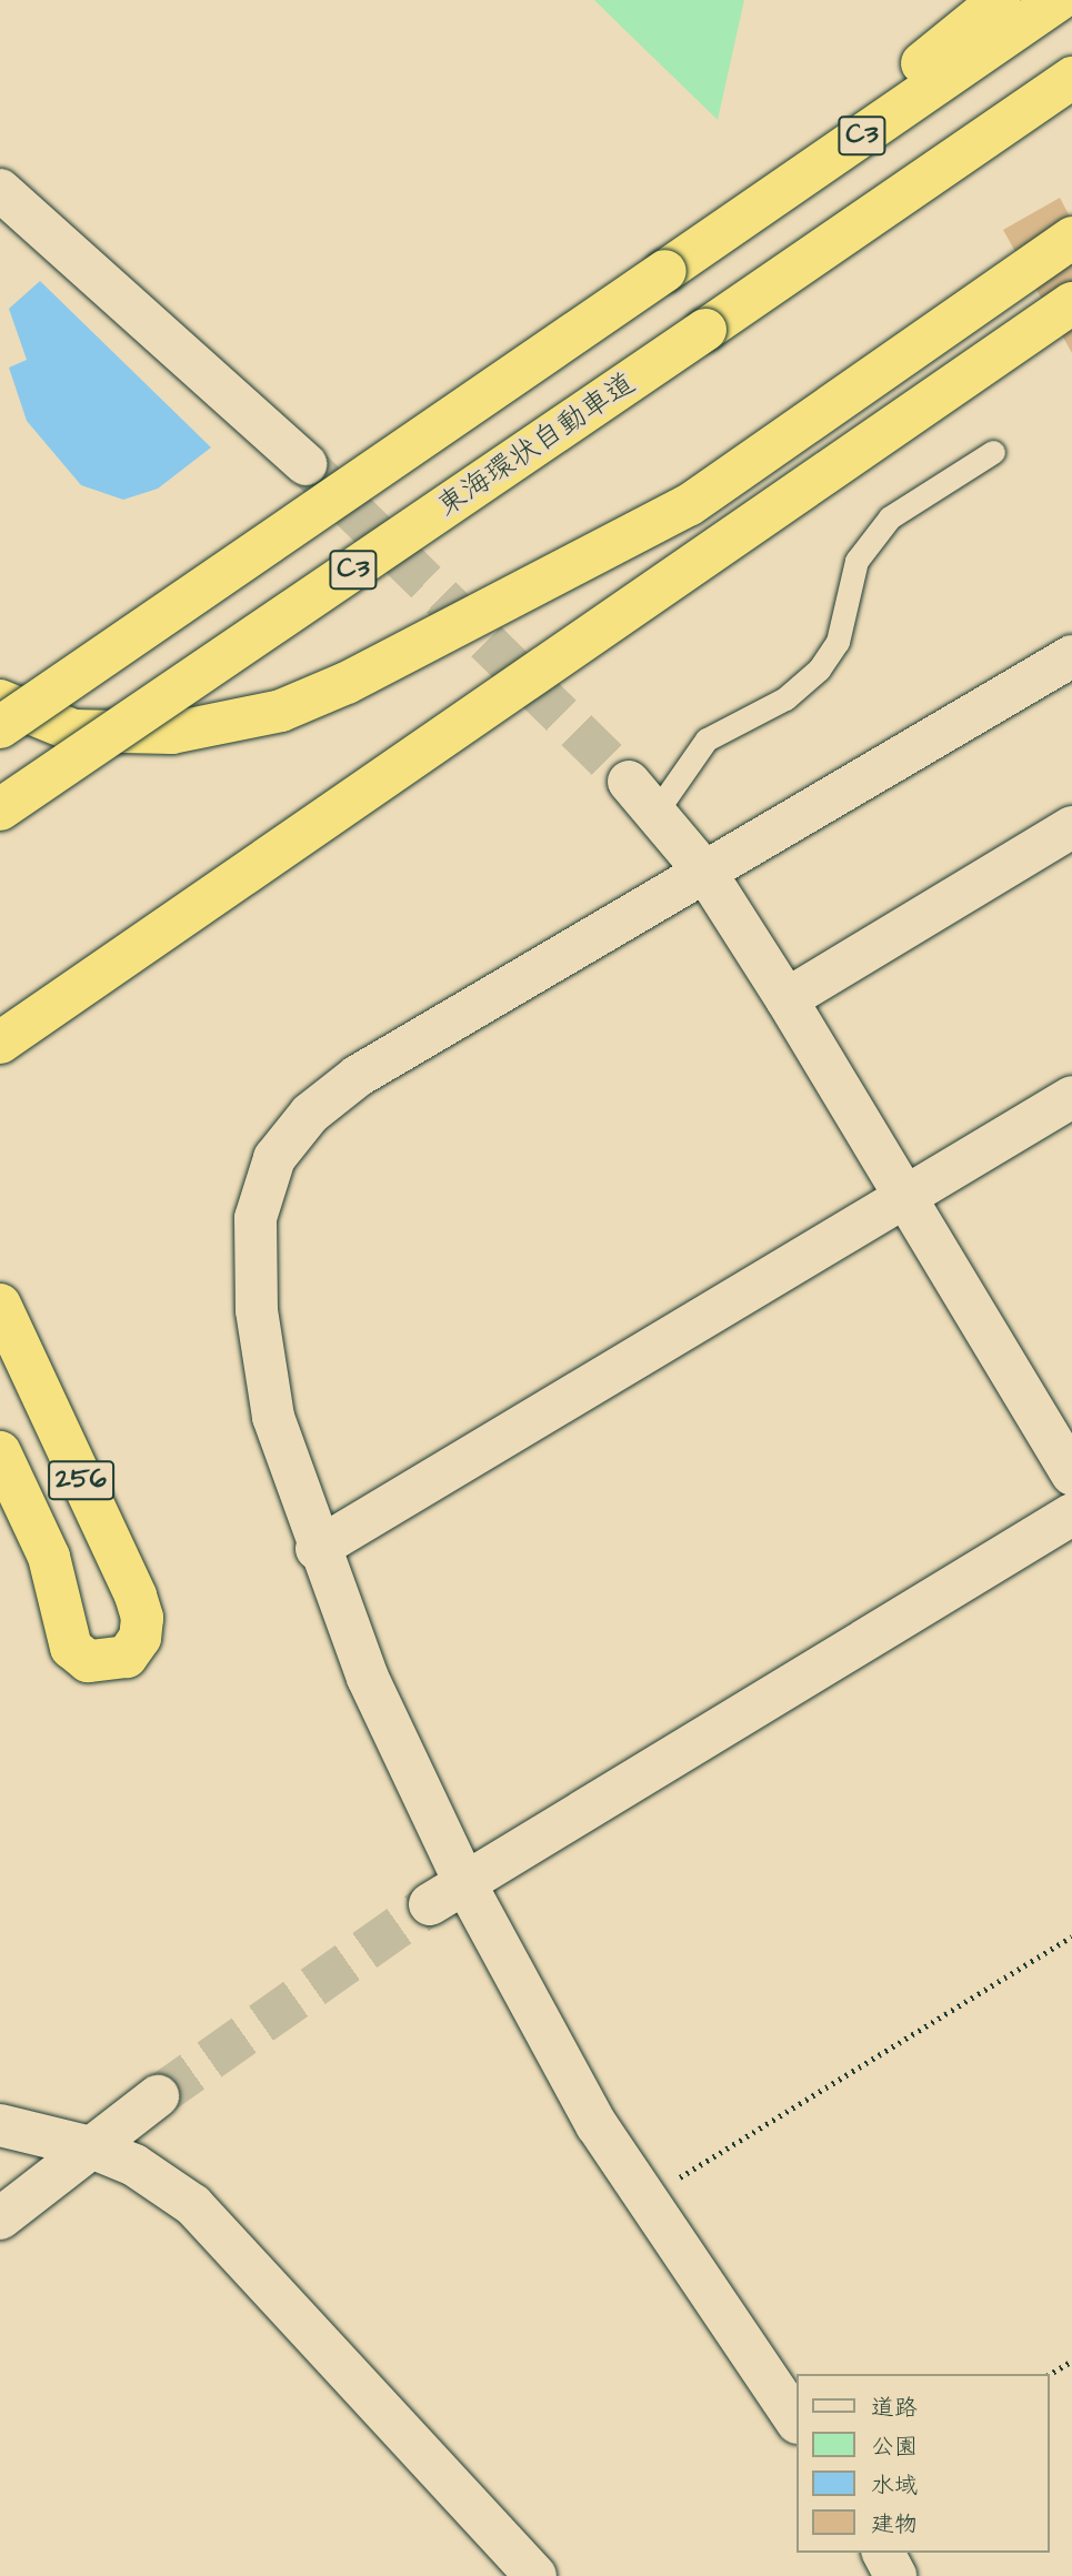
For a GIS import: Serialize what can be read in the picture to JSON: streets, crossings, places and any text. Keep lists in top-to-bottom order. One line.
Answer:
{"streets":{"highway":["C3","東海環状自動車道","256"]},"legend":["道路","公園","水域","建物"]}
